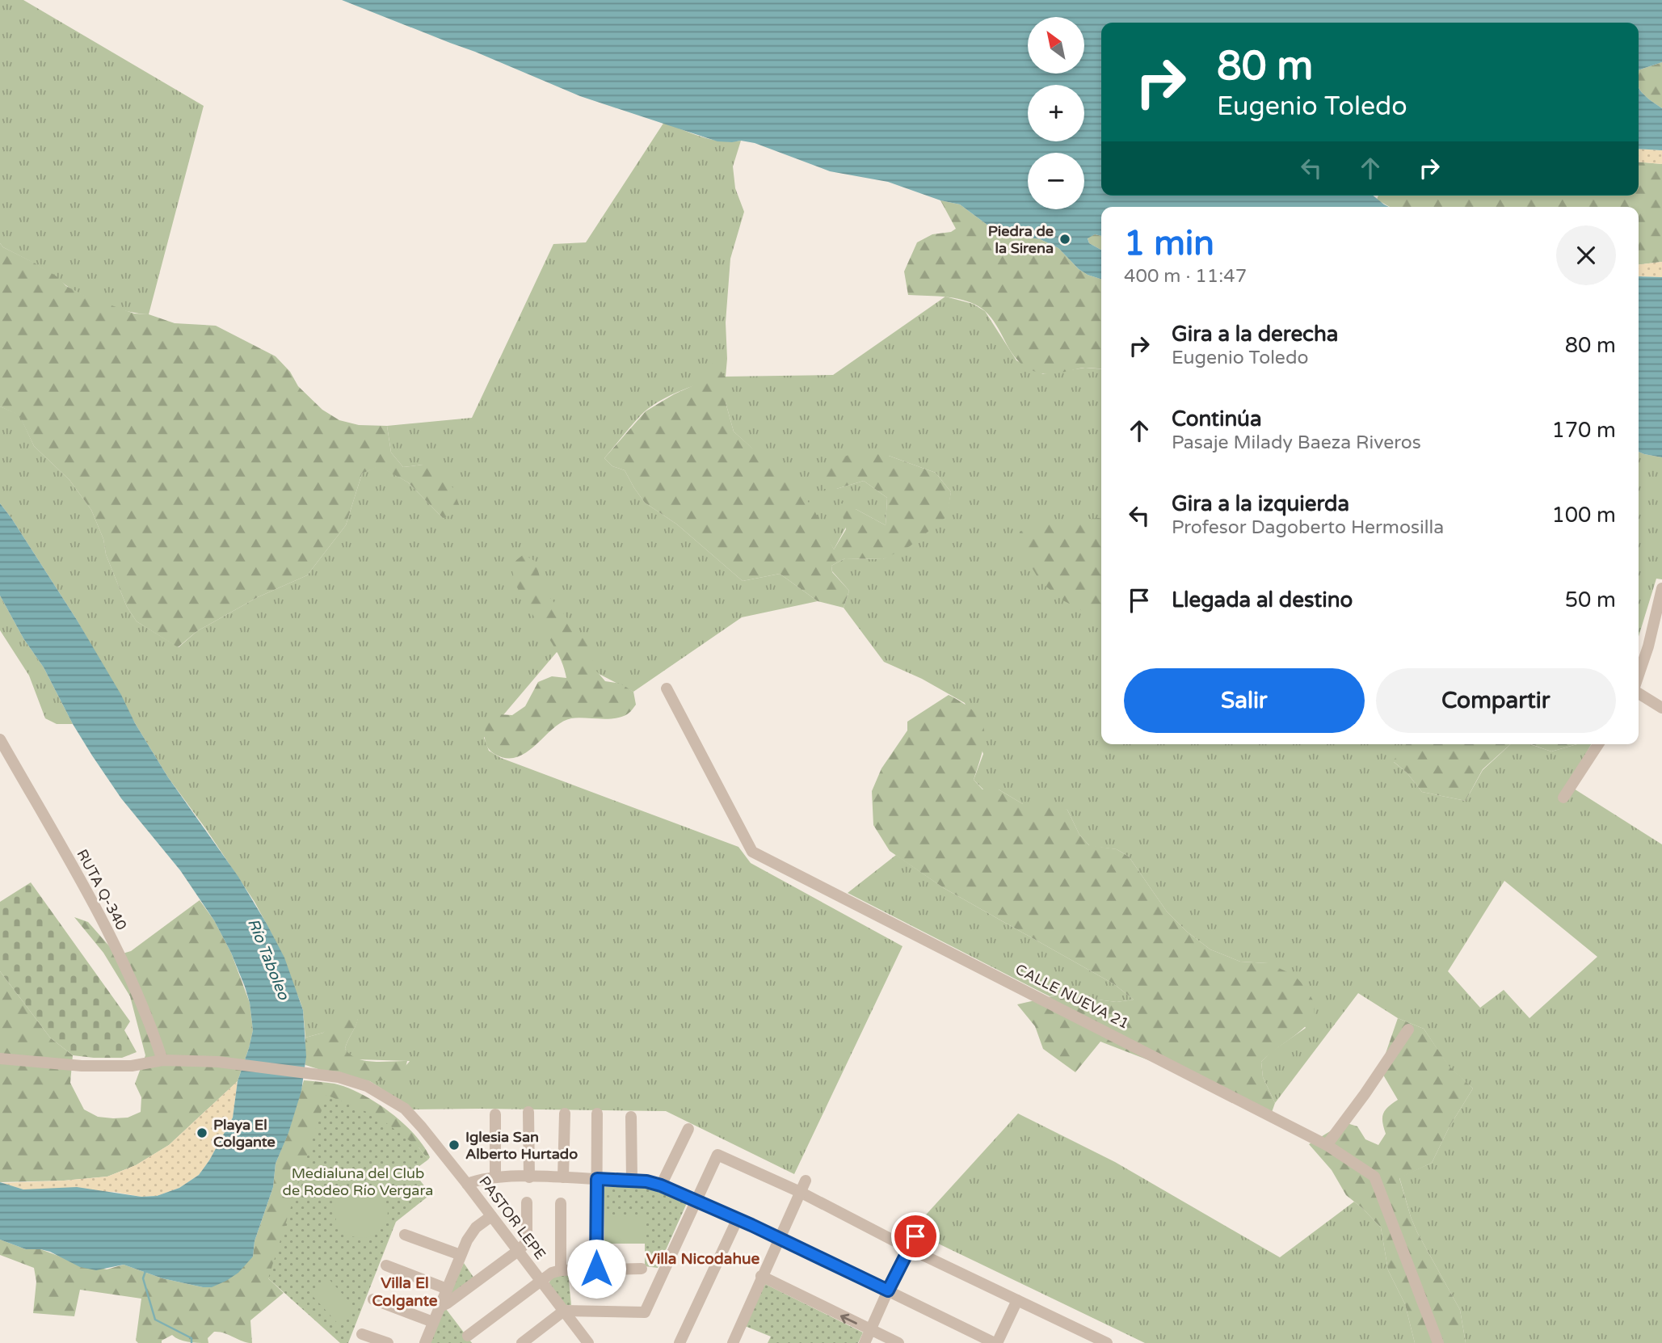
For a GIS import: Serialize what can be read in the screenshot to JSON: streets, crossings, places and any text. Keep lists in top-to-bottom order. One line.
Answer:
{"streets":{"street":["RUTA Q-340","CALLE NUEVA 21","PASTOR LEPE"]},"crossings":[["RUTA Q-340","PASTOR LEPE"]],"districts":["Villa Nicodahue","Villa El Colgante"],"water":["Río Taboleo"],"parks":["Medialuna del Club de Rodeo Río Vergara"],"places":["Piedra de la Sirena","Playa El Colgante","Iglesia San Alberto Hurtado"],"north":"top left","page":{"map_buttons":["+","−"],"turn":["80 m","Eugenio Toledo"],"heading":["1 min","400 m · 11:47"],"list":[{"name":"Gira a la derecha","note":"Eugenio Toledo","value":"80 m"},{"name":"Continúa","note":"Pasaje Milady Baeza Riveros","value":"170 m"},{"name":"Gira a la izquierda","note":"Profesor Dagoberto Hermosilla","value":"100 m"},{"name":"Llegada al destino","value":"50 m"}],"buttons":["Salir","Compartir"]}}
